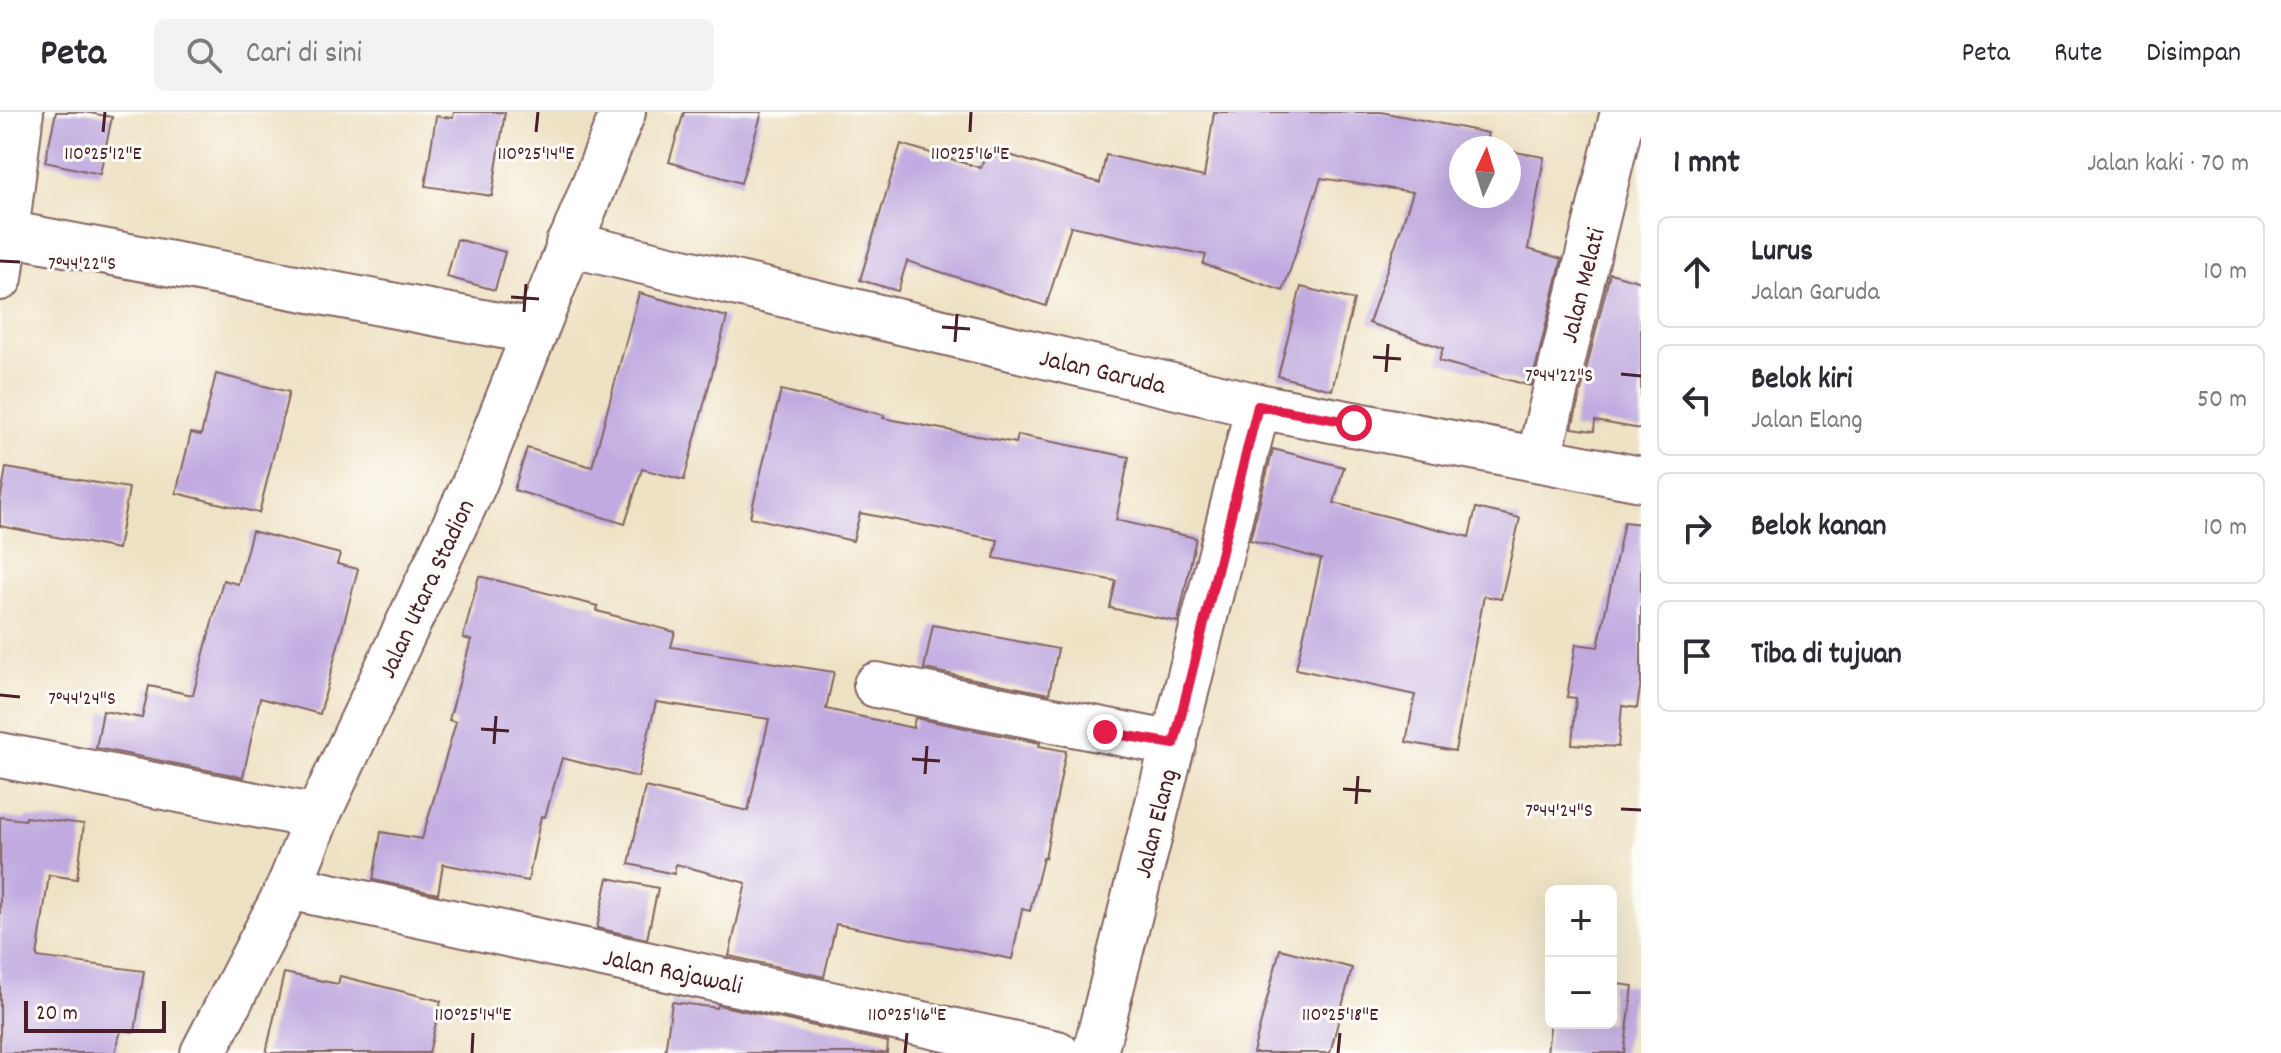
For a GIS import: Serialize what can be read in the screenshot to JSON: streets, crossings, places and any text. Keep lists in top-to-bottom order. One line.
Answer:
{"streets":{"street":["Jalan Melati","Jalan Garuda","Jalan Utara Stadion","Jalan Elang","Jalan Rajawali"]},"crossings":[["Jalan Melati","Jalan Garuda"],["Jalan Garuda","Jalan Utara Stadion"],["Jalan Garuda","Jalan Elang"],["Jalan Utara Stadion","Jalan Rajawali"]],"scale_bar":"20 m","north":"top","page":{"header":"Peta","search":"Cari di sini","nav":["Peta","Rute","Disimpan"],"heading":["1 mnt","Jalan kaki · 70 m"],"list":[["Lurus","Jalan Garuda","10 m"],["Belok kiri","Jalan Elang","50 m"],["Belok kanan","10 m"],"Tiba di tujuan"],"map_buttons":["+","−"],"scale":"20 m"},"coordinates":["110°25'12\"E","110°25'14\"E","110°25'16\"E","7°44'22\"S","7°44'24\"S","110°25'18\"E"]}
